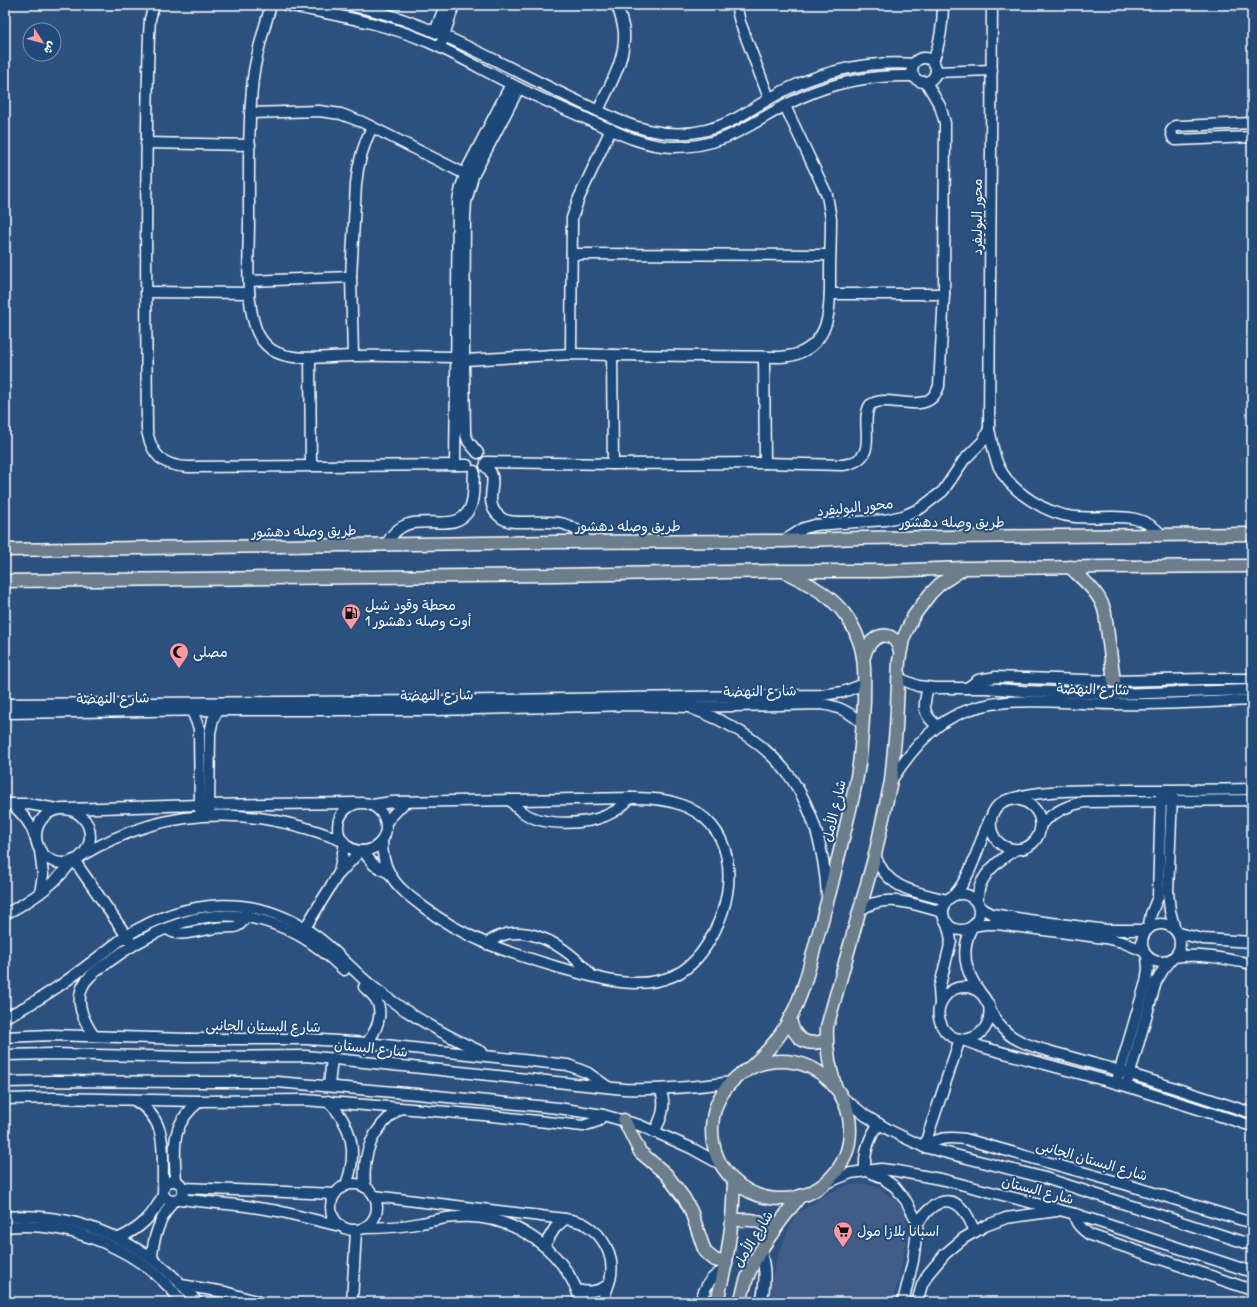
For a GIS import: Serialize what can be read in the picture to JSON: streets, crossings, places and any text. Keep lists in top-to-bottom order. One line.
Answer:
{"streets":{"main road":["طريق وصله دهشور","شارع الأمل"],"street":["محور البوليفرد","شارع النهضة","شارع البستان الجانبى","شارع البستان"]},"crossings":[["محور البوليفرد","طريق وصله دهشور"],["شارع النهضة","شارع الأمل"],["شارع الأمل","شارع البستان"],["شارع البستان الجانبى","شارع البستان"]],"places":{"fuel station":["محطة وقود شيل أوت وصله دهشور 1"],"mosque":["مصلى"],"supermarket":["اسبانا بلازا مول"]},"north":"bottom right"}
